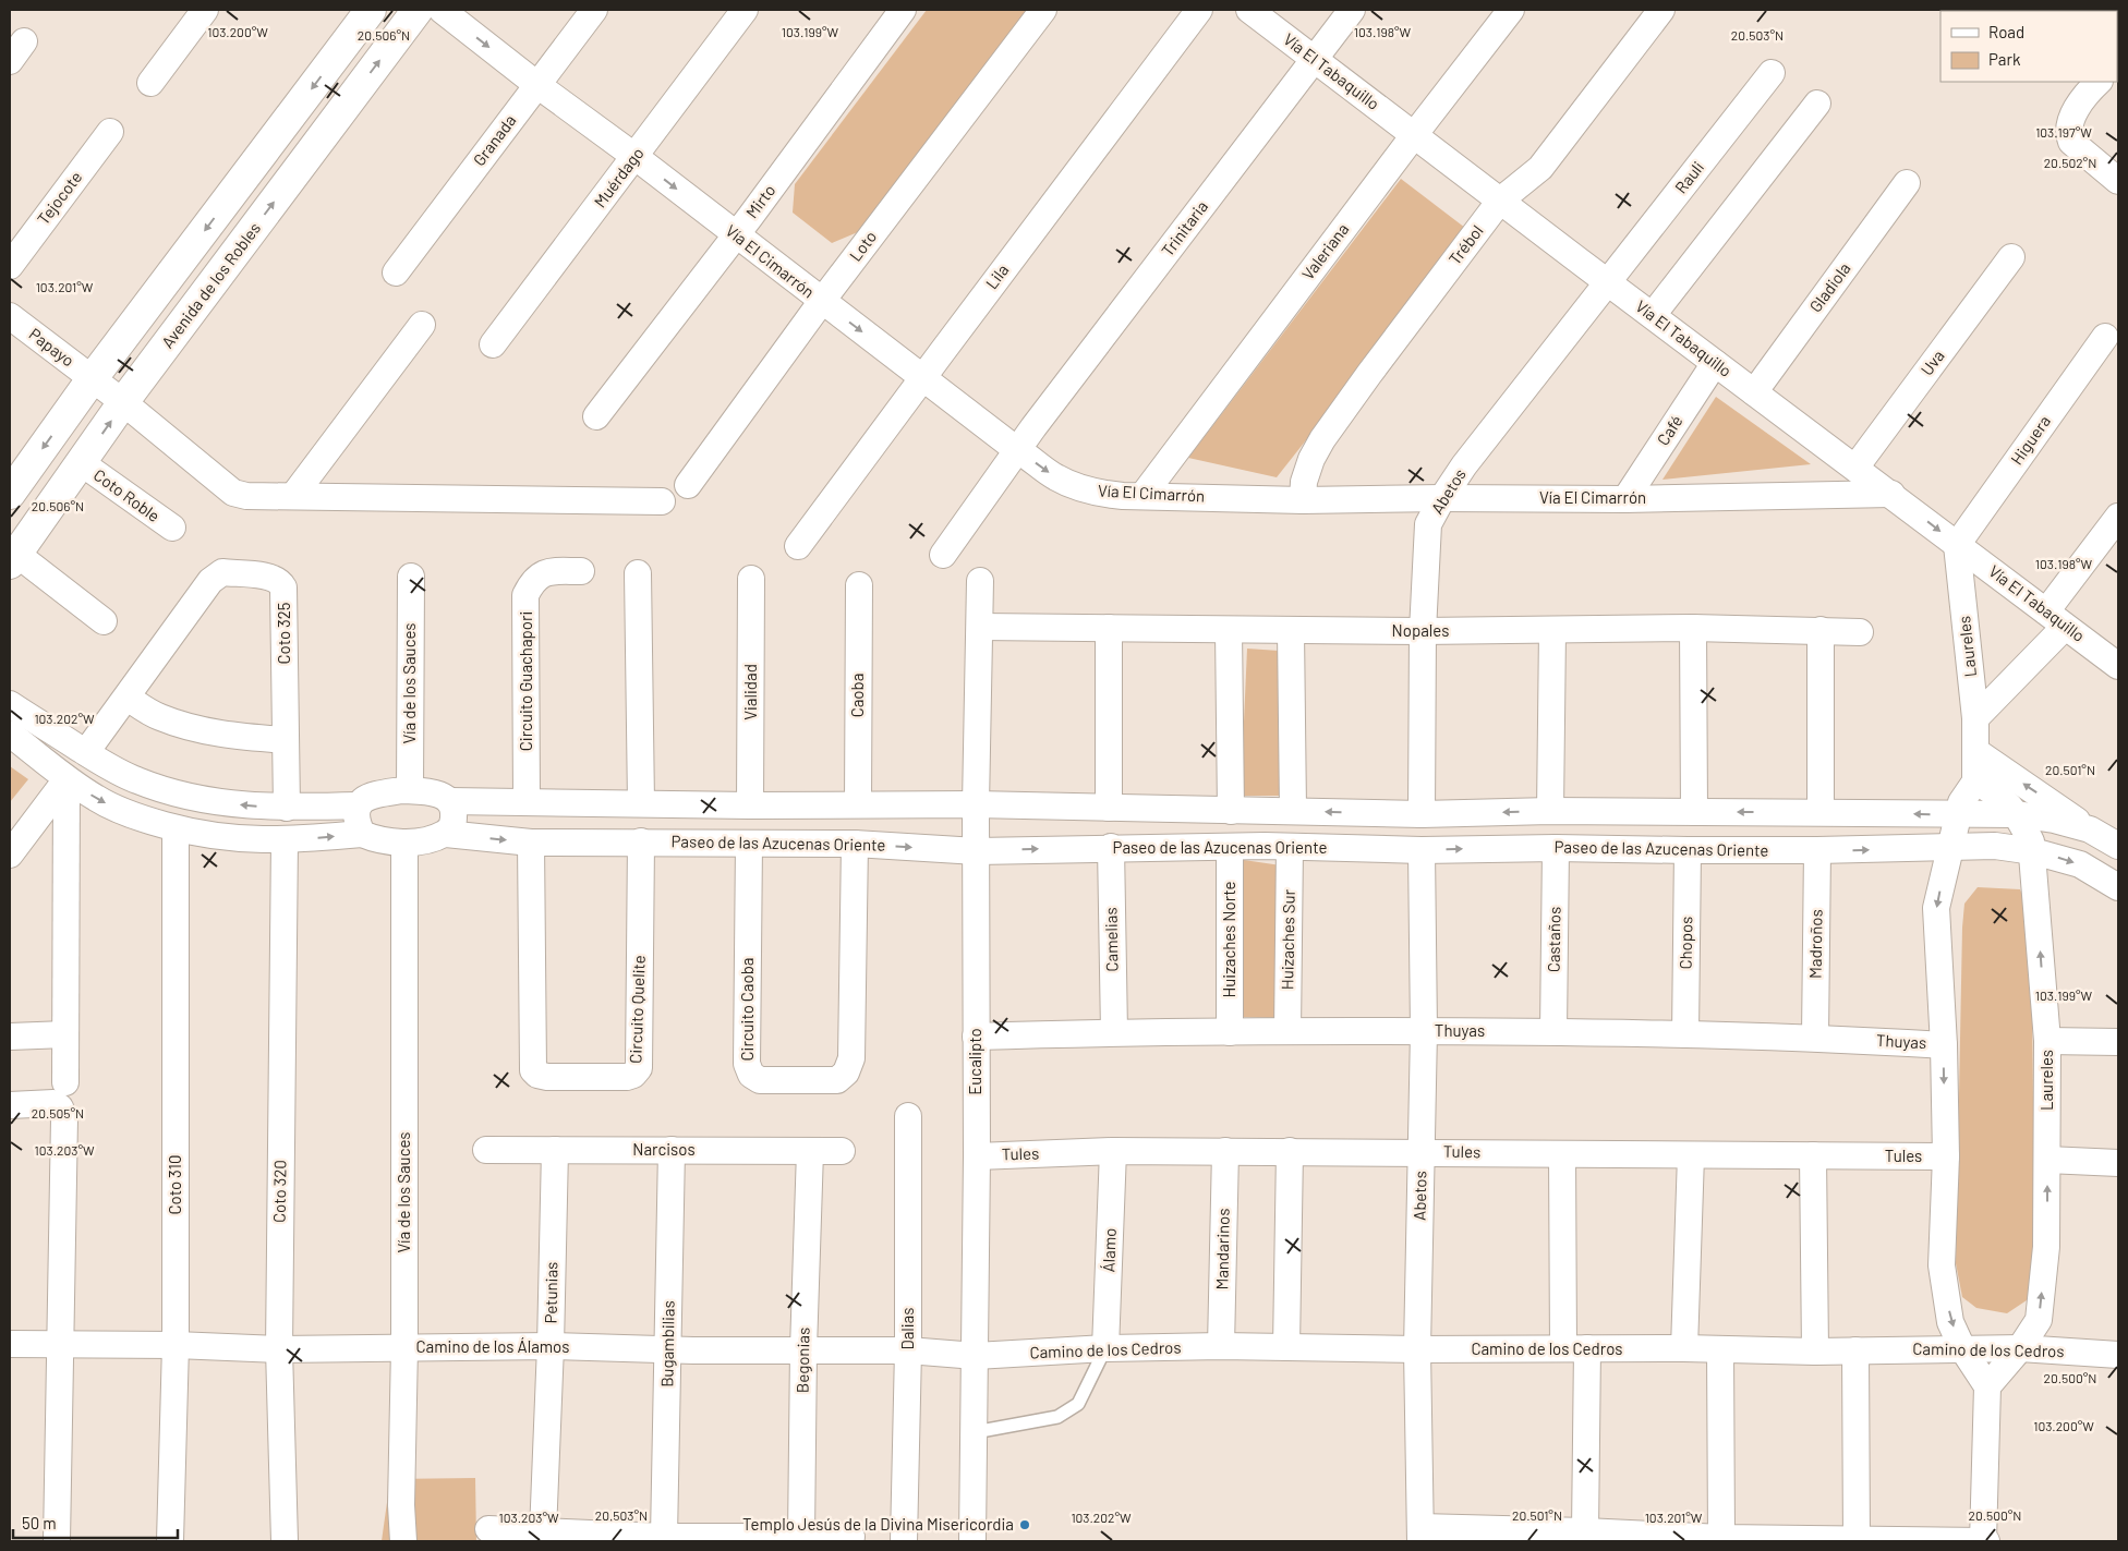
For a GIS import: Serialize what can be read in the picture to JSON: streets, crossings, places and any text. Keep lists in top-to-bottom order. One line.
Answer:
{"streets":{"street":["Vía El Tabaquillo","Granada","Muérdago","Rauli","Tejocote","Mirto","Trinitaria","Trébol","Loto","Valeriana","Vía El Cimarrón","Lila","Avenida de los Robles","Gladiola","Papayo","Uva","Café","Higuera","Abetos","Coto Roble","Nopales","Coto 325","Laureles","Circuito Guachapori","Vía de los Sauces","Vialidad","Caoba","Paseo de las Azucenas Oriente","Camelias","Huizaches Norte","Huizaches Sur","Castaños","Chopos","Madroños","Circuito Quelite","Circuito Caoba","Thuyas","Eucalipto","Narcisos","Tules","Coto 310","Coto 320","Mandarinos","Álamo","Petunias","Dalias","Bugambilias","Camino de los Álamos","Camino de los Cedros","Begonias"]},"crossings":[["Vía El Tabaquillo","Rauli"],["Vía El Tabaquillo","Trinitaria"],["Vía El Tabaquillo","Trébol"],["Vía El Tabaquillo","Valeriana"],["Vía El Tabaquillo","Vía El Cimarrón"],["Vía El Tabaquillo","Gladiola"],["Vía El Tabaquillo","Uva"],["Vía El Tabaquillo","Café"],["Vía El Tabaquillo","Higuera"],["Vía El Tabaquillo","Abetos"],["Vía El Tabaquillo","Laureles"],["Granada","Vía El Cimarrón"],["Muérdago","Vía El Cimarrón"],["Rauli","Abetos"],["Mirto","Vía El Cimarrón"],["Trinitaria","Vía El Cimarrón"],["Trébol","Vía El Cimarrón"],["Loto","Vía El Cimarrón"],["Valeriana","Vía El Cimarrón"],["Vía El Cimarrón","Lila"],["Vía El Cimarrón","Café"],["Vía El Cimarrón","Abetos"],["Avenida de los Robles","Papayo"],["Avenida de los Robles","Coto Roble"],["Higuera","Laureles"],["Abetos","Nopales"],["Abetos","Paseo de las Azucenas Oriente"],["Abetos","Thuyas"],["Abetos","Tules"],["Abetos","Camino de los Cedros"],["Nopales","Eucalipto"],["Laureles","Paseo de las Azucenas Oriente"],["Laureles","Camino de los Cedros"],["Vía de los Sauces","Paseo de las Azucenas Oriente"],["Vía de los Sauces","Camino de los Álamos"],["Paseo de las Azucenas Oriente","Camelias"],["Paseo de las Azucenas Oriente","Huizaches Norte"],["Paseo de las Azucenas Oriente","Huizaches Sur"],["Paseo de las Azucenas Oriente","Castaños"],["Paseo de las Azucenas Oriente","Chopos"],["Paseo de las Azucenas Oriente","Madroños"],["Paseo de las Azucenas Oriente","Circuito Quelite"],["Paseo de las Azucenas Oriente","Circuito Caoba"],["Paseo de las Azucenas Oriente","Eucalipto"],["Camelias","Thuyas"],["Huizaches Norte","Thuyas"],["Huizaches Sur","Thuyas"],["Castaños","Thuyas"],["Chopos","Thuyas"],["Madroños","Thuyas"],["Thuyas","Eucalipto"],["Eucalipto","Tules"],["Eucalipto","Camino de los Álamos"],["Eucalipto","Camino de los Cedros"],["Narcisos","Petunias"],["Narcisos","Bugambilias"],["Narcisos","Begonias"],["Tules","Mandarinos"],["Tules","Álamo"],["Coto 310","Camino de los Álamos"],["Coto 320","Camino de los Álamos"],["Mandarinos","Camino de los Cedros"],["Álamo","Camino de los Cedros"],["Petunias","Camino de los Álamos"],["Dalias","Camino de los Álamos"],["Bugambilias","Camino de los Álamos"],["Camino de los Álamos","Camino de los Cedros"],["Camino de los Álamos","Begonias"]],"places":["Templo Jesús de la Divina Misericordia"],"legend":["Road","Park"],"scale_bar":"50 m","coordinates":["103.200°W","103.199°W","103.198°W","20.506°N","20.503°N","103.197°W","20.502°N","103.201°W","103.202°W","20.501°N","20.505°N","103.203°W","20.500°N"]}
